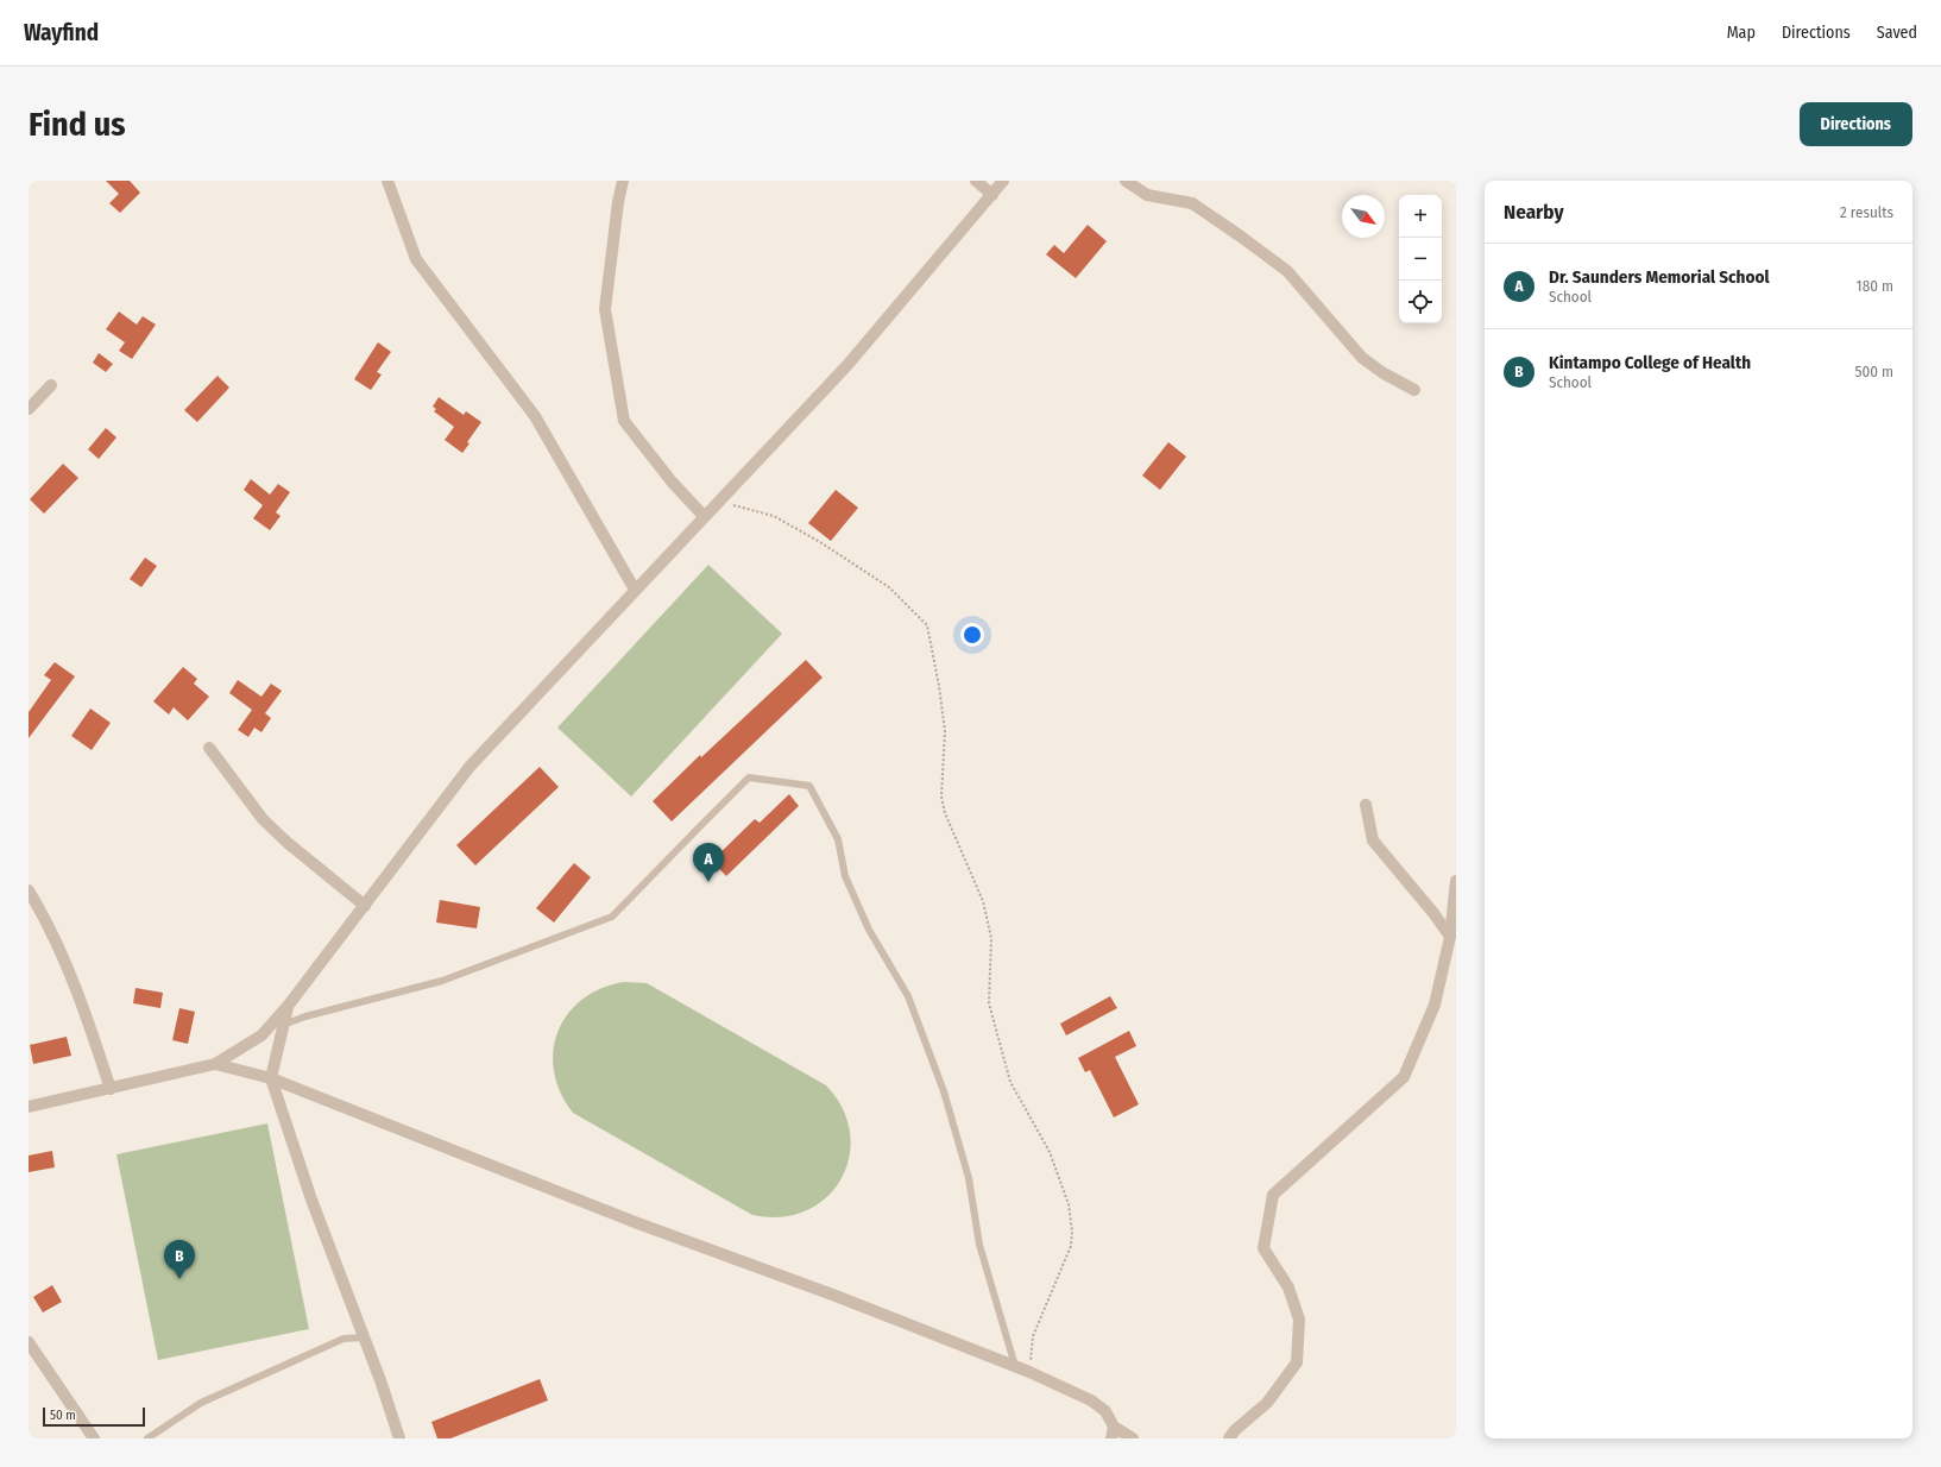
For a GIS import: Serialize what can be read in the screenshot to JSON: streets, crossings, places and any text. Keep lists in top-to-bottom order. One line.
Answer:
{"scale_bar":"50 m","north":"bottom right","page":{"header":"Wayfind","nav":["Map","Directions","Saved"],"buttons":"Directions","title":"Find us","heading":["Nearby","2 results"],"map_buttons":["+","−"],"list":[{"mark":"A","name":"Dr. Saunders Memorial School","note":"School","value":"180 m"},{"mark":"B","name":"Kintampo College of Health","note":"School","value":"500 m"}],"pins":["A","B"],"scale":"50 m"}}
